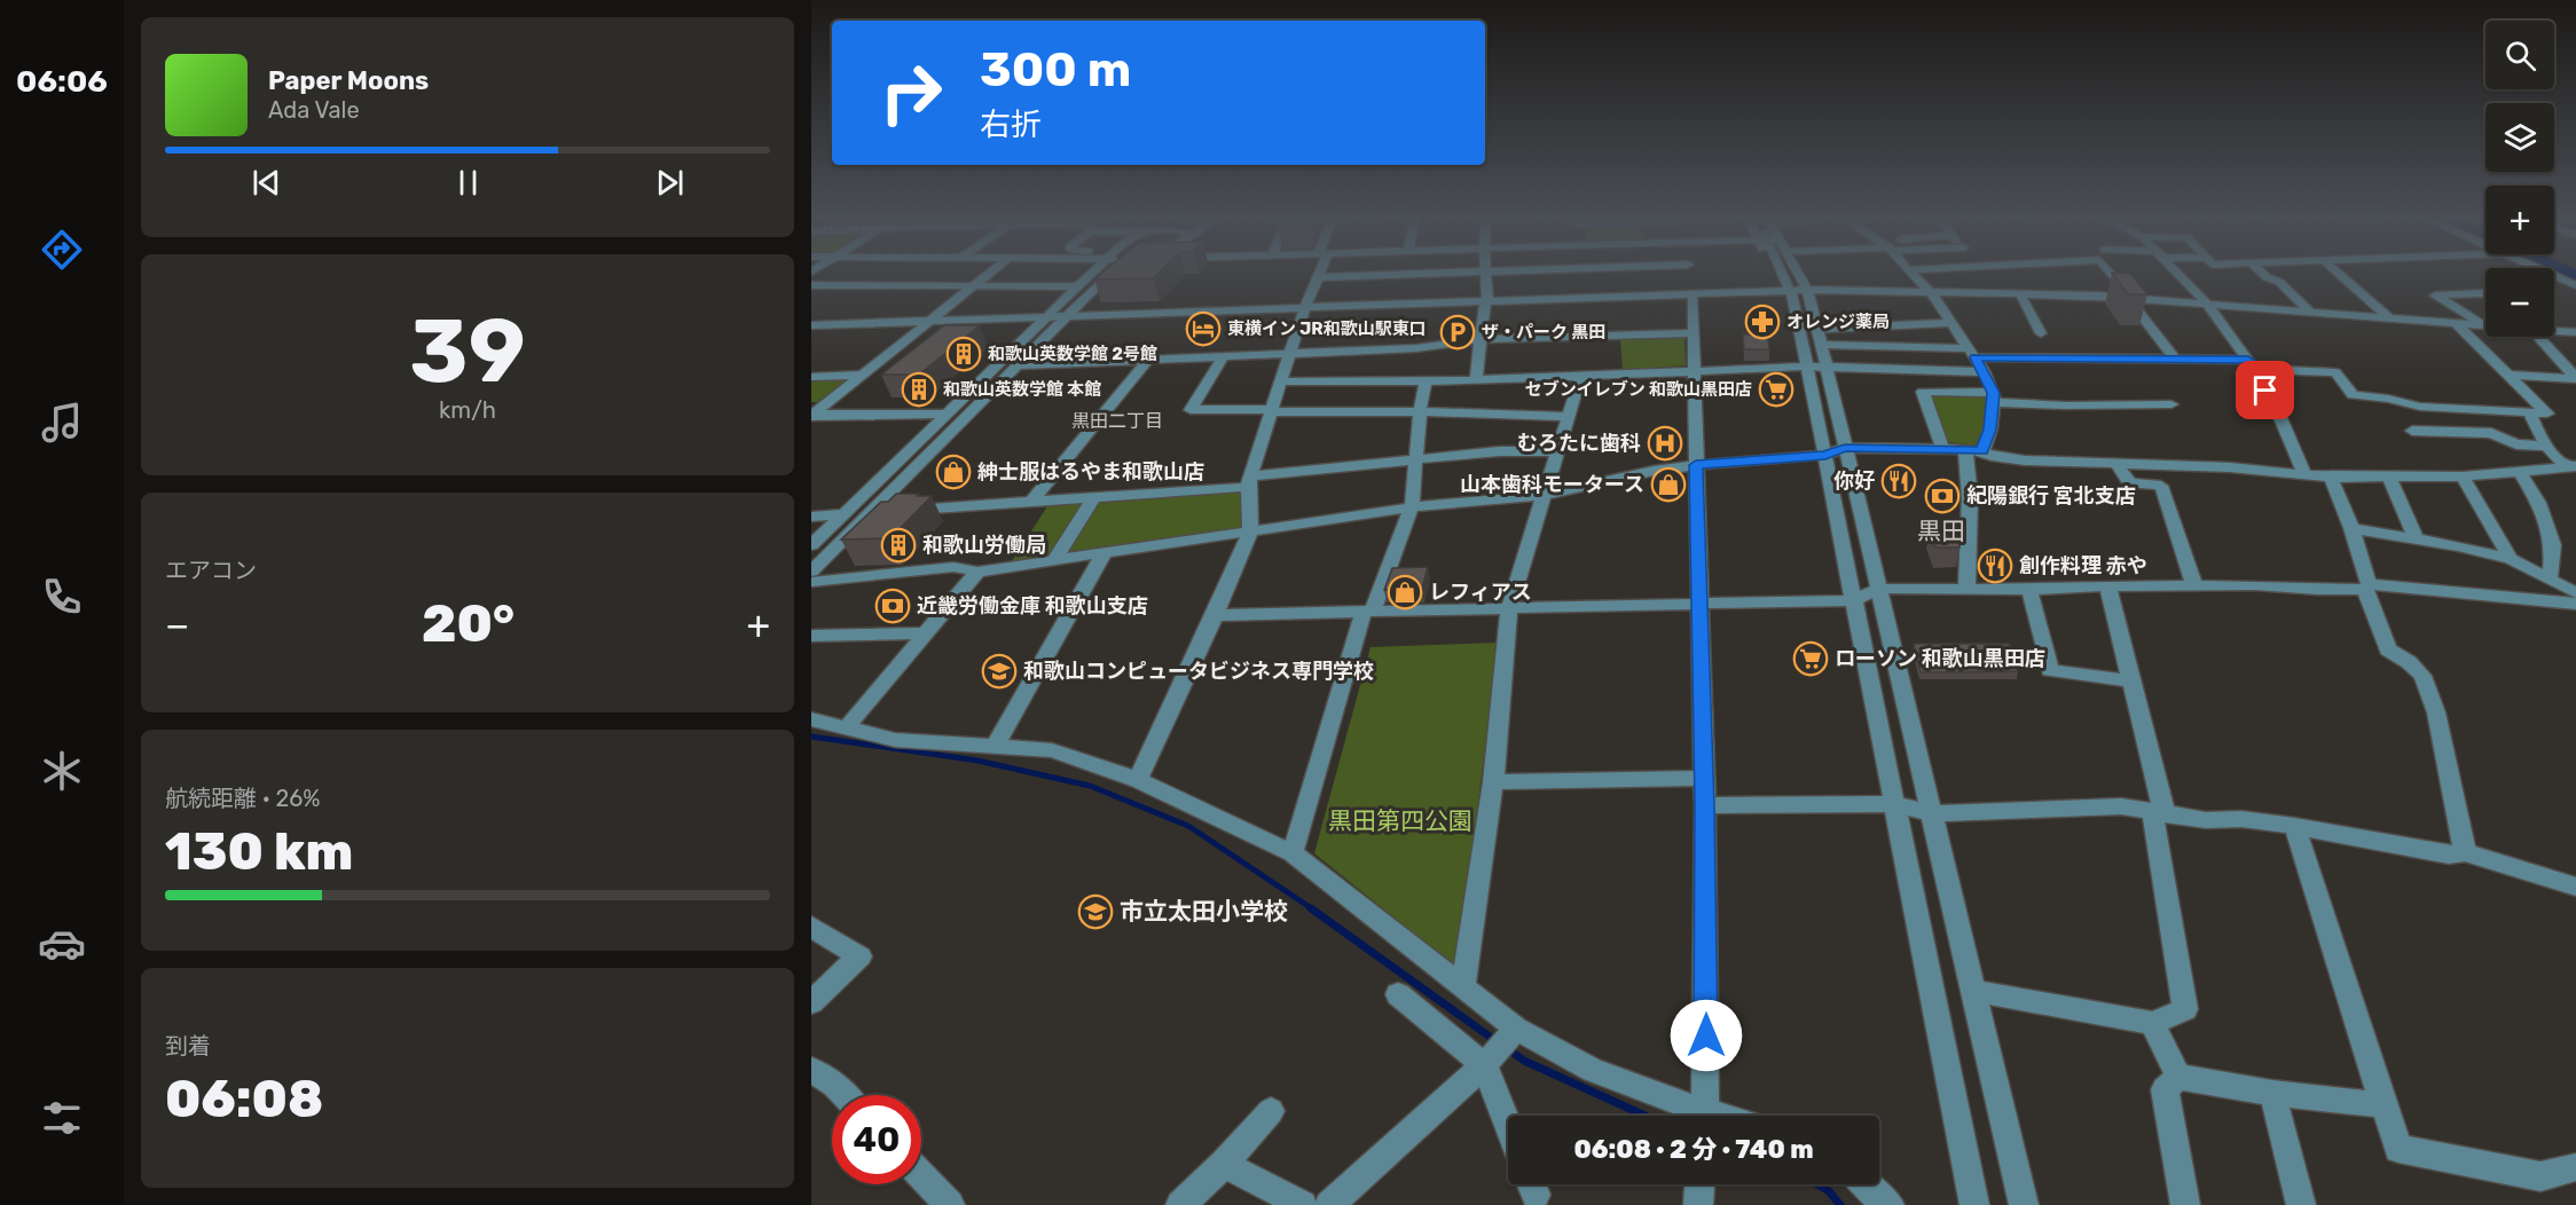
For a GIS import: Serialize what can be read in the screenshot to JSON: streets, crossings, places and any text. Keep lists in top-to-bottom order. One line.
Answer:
{"districts":["黒田二丁目","黒田"],"parks":["黒田第四公園"],"places":{"pharmacy":["オレンジ薬局"],"hotel":["東横イン JR和歌山駅東口"],"parking":["ザ・パーク 黒田"],"building":["和歌山英数学館 2号館","和歌山英数学館 本館","和歌山労働局"],"supermarket":["セブンイレブン 和歌山黒田店","ローソン 和歌山黒田店"],"hospital":["むろたに歯科"],"shop":["紳士服はるやま和歌山店","山本歯科モータース","レフィアス"],"restaurant":["你好","創作料理 赤や"],"bank":["紀陽銀行 宮北支店","近畿労働金庫 和歌山支店"],"school or university":["和歌山コンピュータビジネス専門学校","市立太田小学校"]},"page":{"tabs":"06:06","map_buttons":["+","−"],"turn":["300 m","右折"],"song":["Paper Moons","Ada Vale"],"tile":[["39","km/h"],"エアコン",["航続距離 · 26%","130 km"],["到着","06:08"]],"heat":["−","20°","+"],"limit":"40","trip":"06:08 · 2 分 · 740 m"}}
